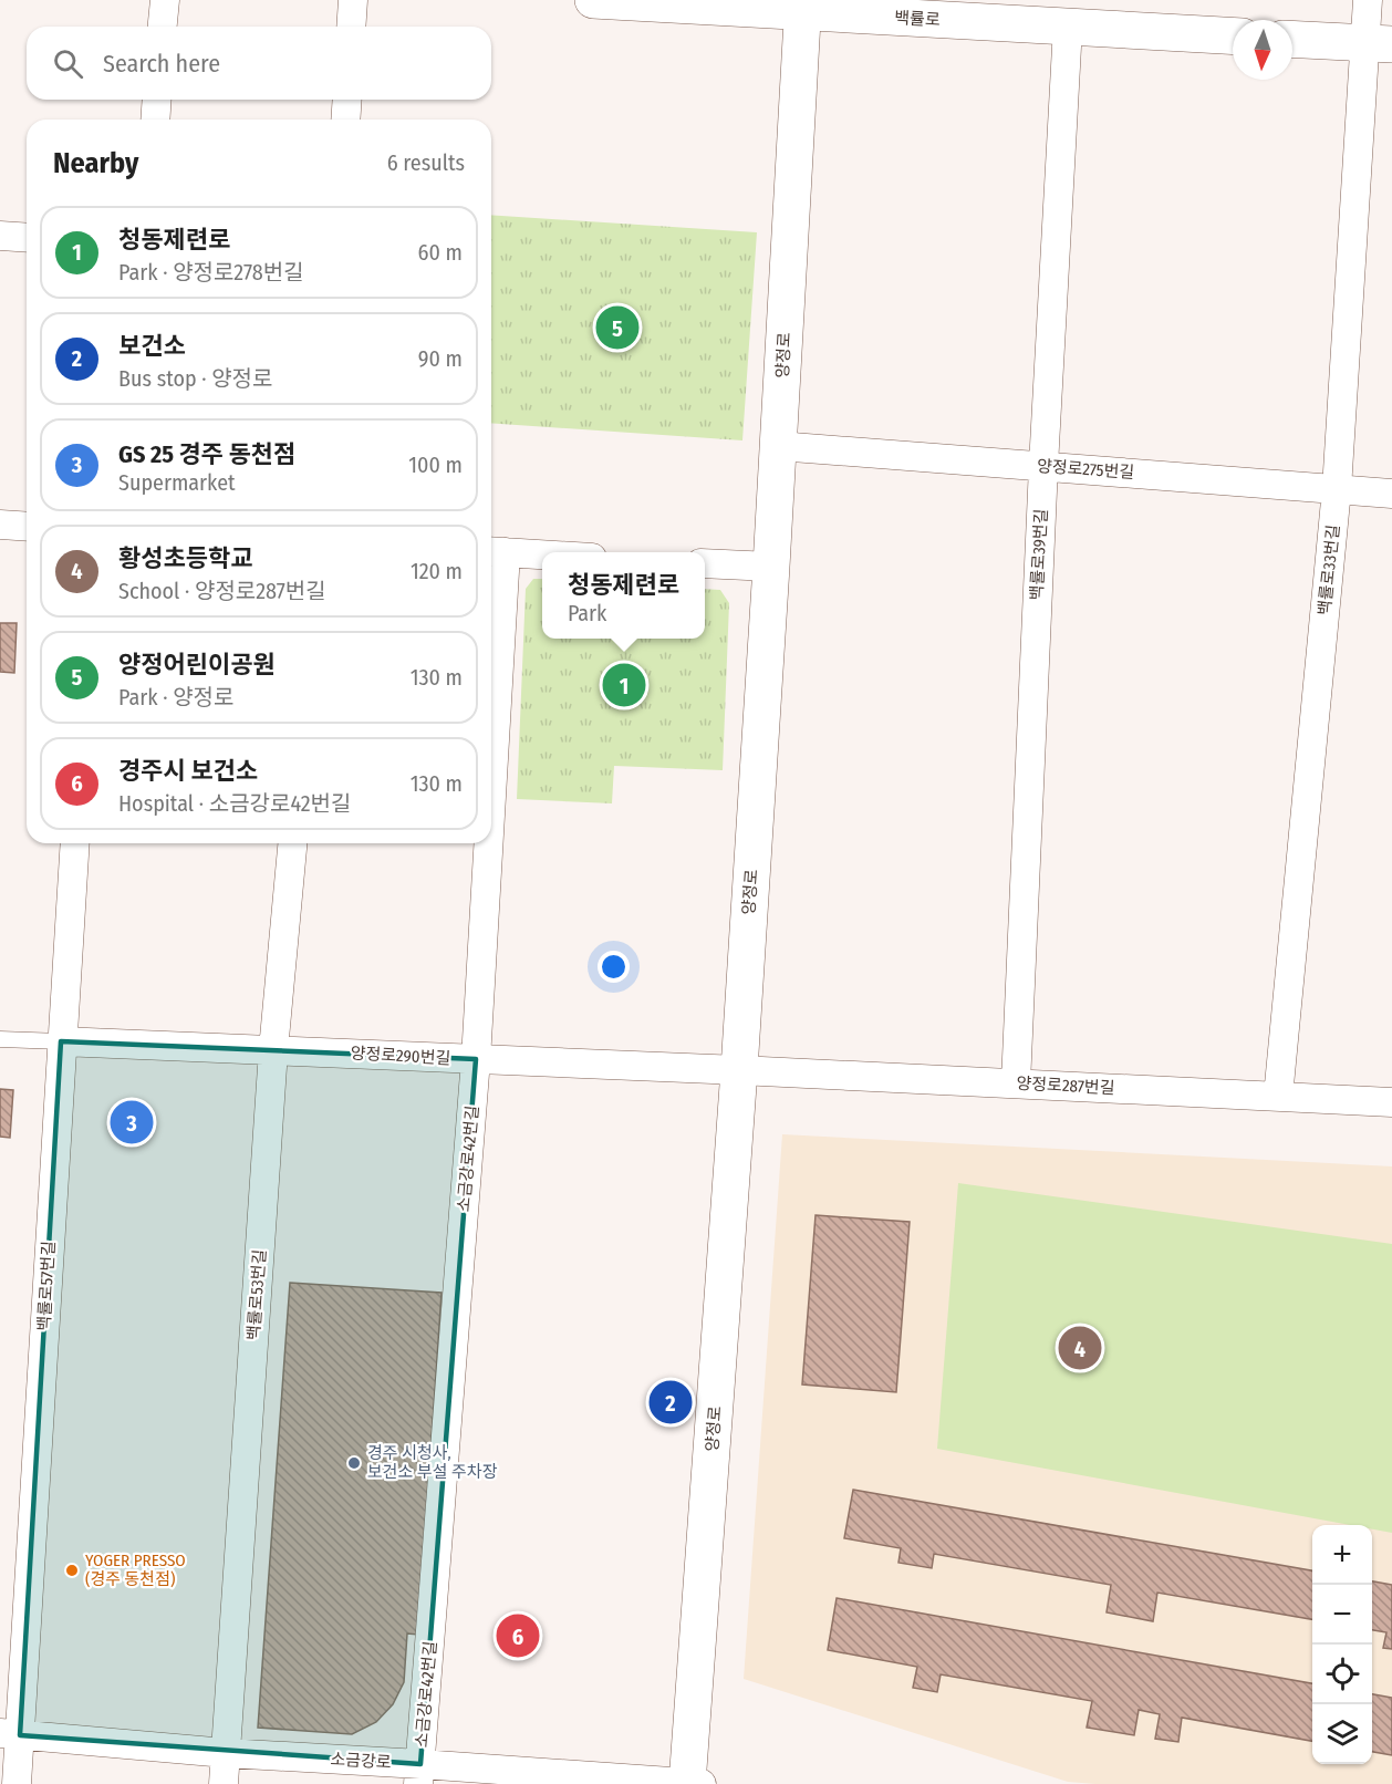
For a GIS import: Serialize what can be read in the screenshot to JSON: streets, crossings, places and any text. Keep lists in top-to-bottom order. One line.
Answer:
{"streets":{"street":["백률로","양정로","양정로275번길","백률로39번길","백률로33번길","양정로290번길","양정로287번길","소금강로42번길","백률로57번길","백률로53번길","소금강로"]},"crossings":[["백률로","양정로"],["백률로","백률로39번길"],["양정로","양정로275번길"],["양정로","양정로290번길"],["양정로","양정로287번길"],["양정로","소금강로"],["양정로275번길","백률로39번길"],["양정로275번길","백률로33번길"],["백률로39번길","양정로287번길"],["백률로33번길","양정로287번길"],["양정로290번길","양정로287번길"],["양정로290번길","소금강로42번길"],["양정로290번길","백률로57번길"],["양정로290번길","백률로53번길"],["소금강로42번길","소금강로"],["백률로57번길","소금강로"],["백률로53번길","소금강로"]],"places":["경주 시청사, 보건소 부설 주차장","YOGER PRESSO (경주 동천점)"],"north":"bottom","page":{"search":"Search here","heading":["Nearby","6 results"],"list":[{"mark":"1","name":"청동제련로","note":"Park · 양정로278번길","value":"60 m"},{"mark":"2","name":"보건소","note":"Bus stop · 양정로","value":"90 m"},{"mark":"3","name":"GS 25 경주 동천점","note":"Supermarket","value":"100 m"},{"mark":"4","name":"황성초등학교","note":"School · 양정로287번길","value":"120 m"},{"mark":"5","name":"양정어린이공원","note":"Park · 양정로","value":"130 m"},{"mark":"6","name":"경주시 보건소","note":"Hospital · 소금강로42번길","value":"130 m"}],"pins":["5","1","3","4","2","6"],"popup":["청동제련로","Park"],"map_buttons":["+","−"]}}
